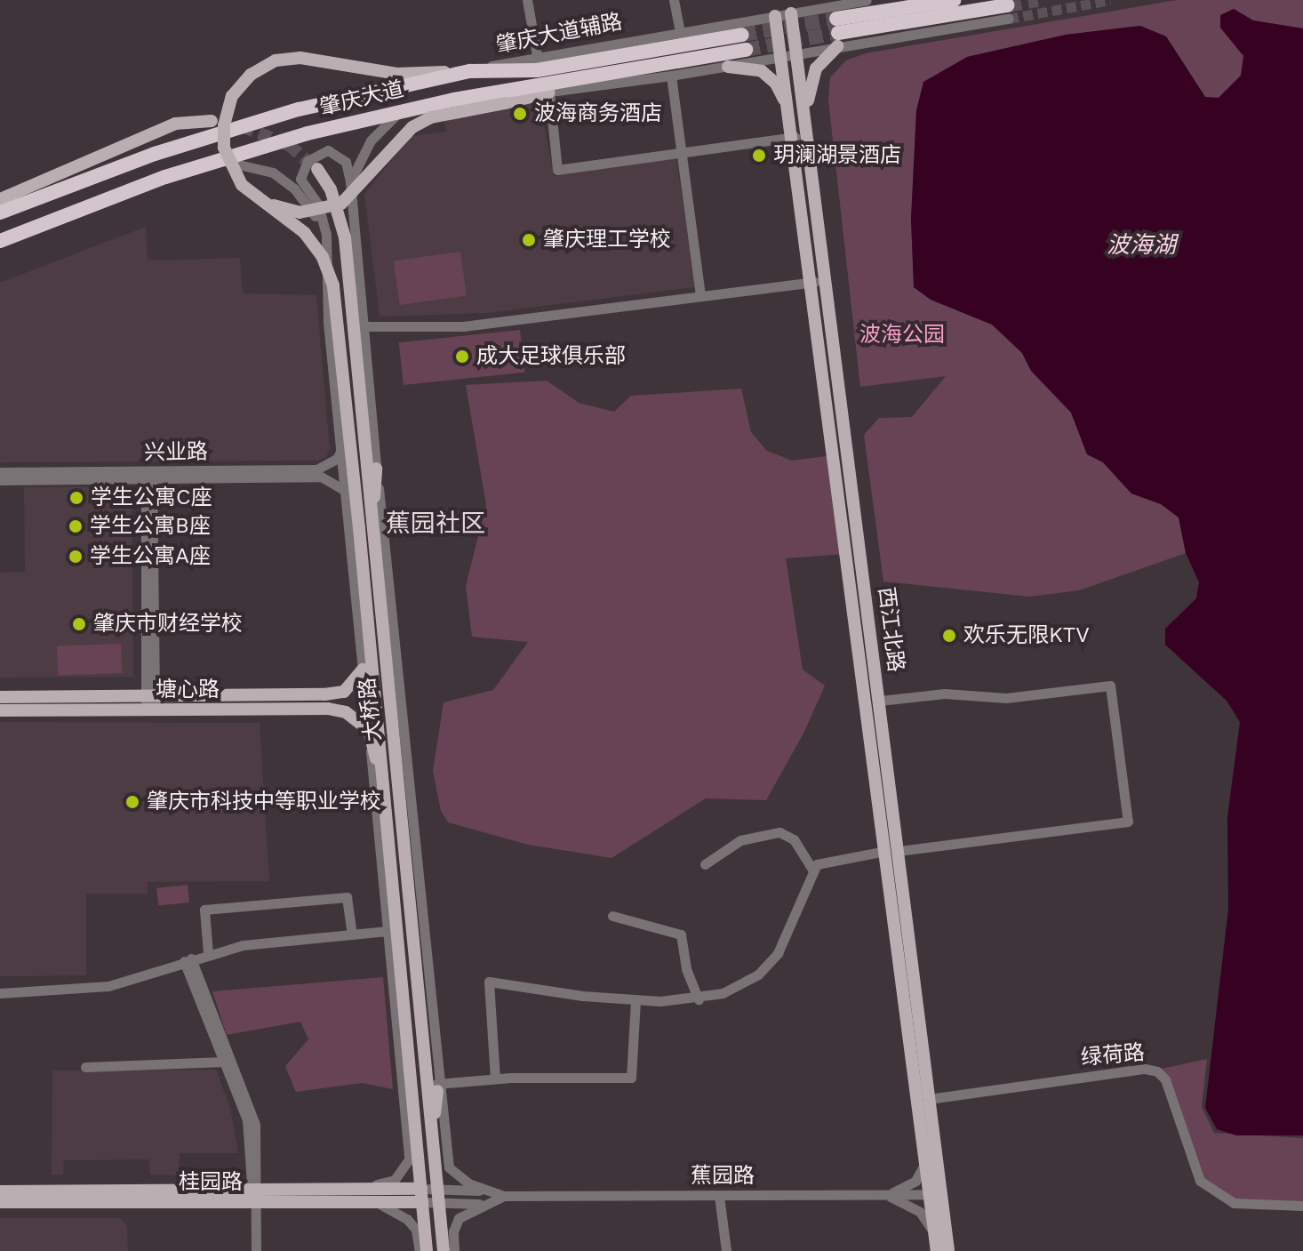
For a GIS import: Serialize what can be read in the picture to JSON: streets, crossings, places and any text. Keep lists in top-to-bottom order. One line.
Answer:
{"streets":{"highway":["肇庆大道"],"main road":["西江北路","塘心路","大桥路","桂园路"],"street":["肇庆大道辅路","兴业路","绿荷路","蕉园路"]},"crossings":[["肇庆大道辅路","肇庆大道"],["肇庆大道辅路","西江北路"],["肇庆大道辅路","大桥路"],["肇庆大道","大桥路"],["西江北路","绿荷路"],["西江北路","蕉园路"],["大桥路","桂园路"]],"districts":["蕉园社区"],"water":["波海湖"],"parks":["波海公园"],"places":["波海商务酒店","玥澜湖景酒店","肇庆理工学校","成大足球俱乐部","学生公寓C座","学生公寓B座","学生公寓A座","肇庆市财经学校","欢乐无限KTV","肇庆市科技中等职业学校"]}
